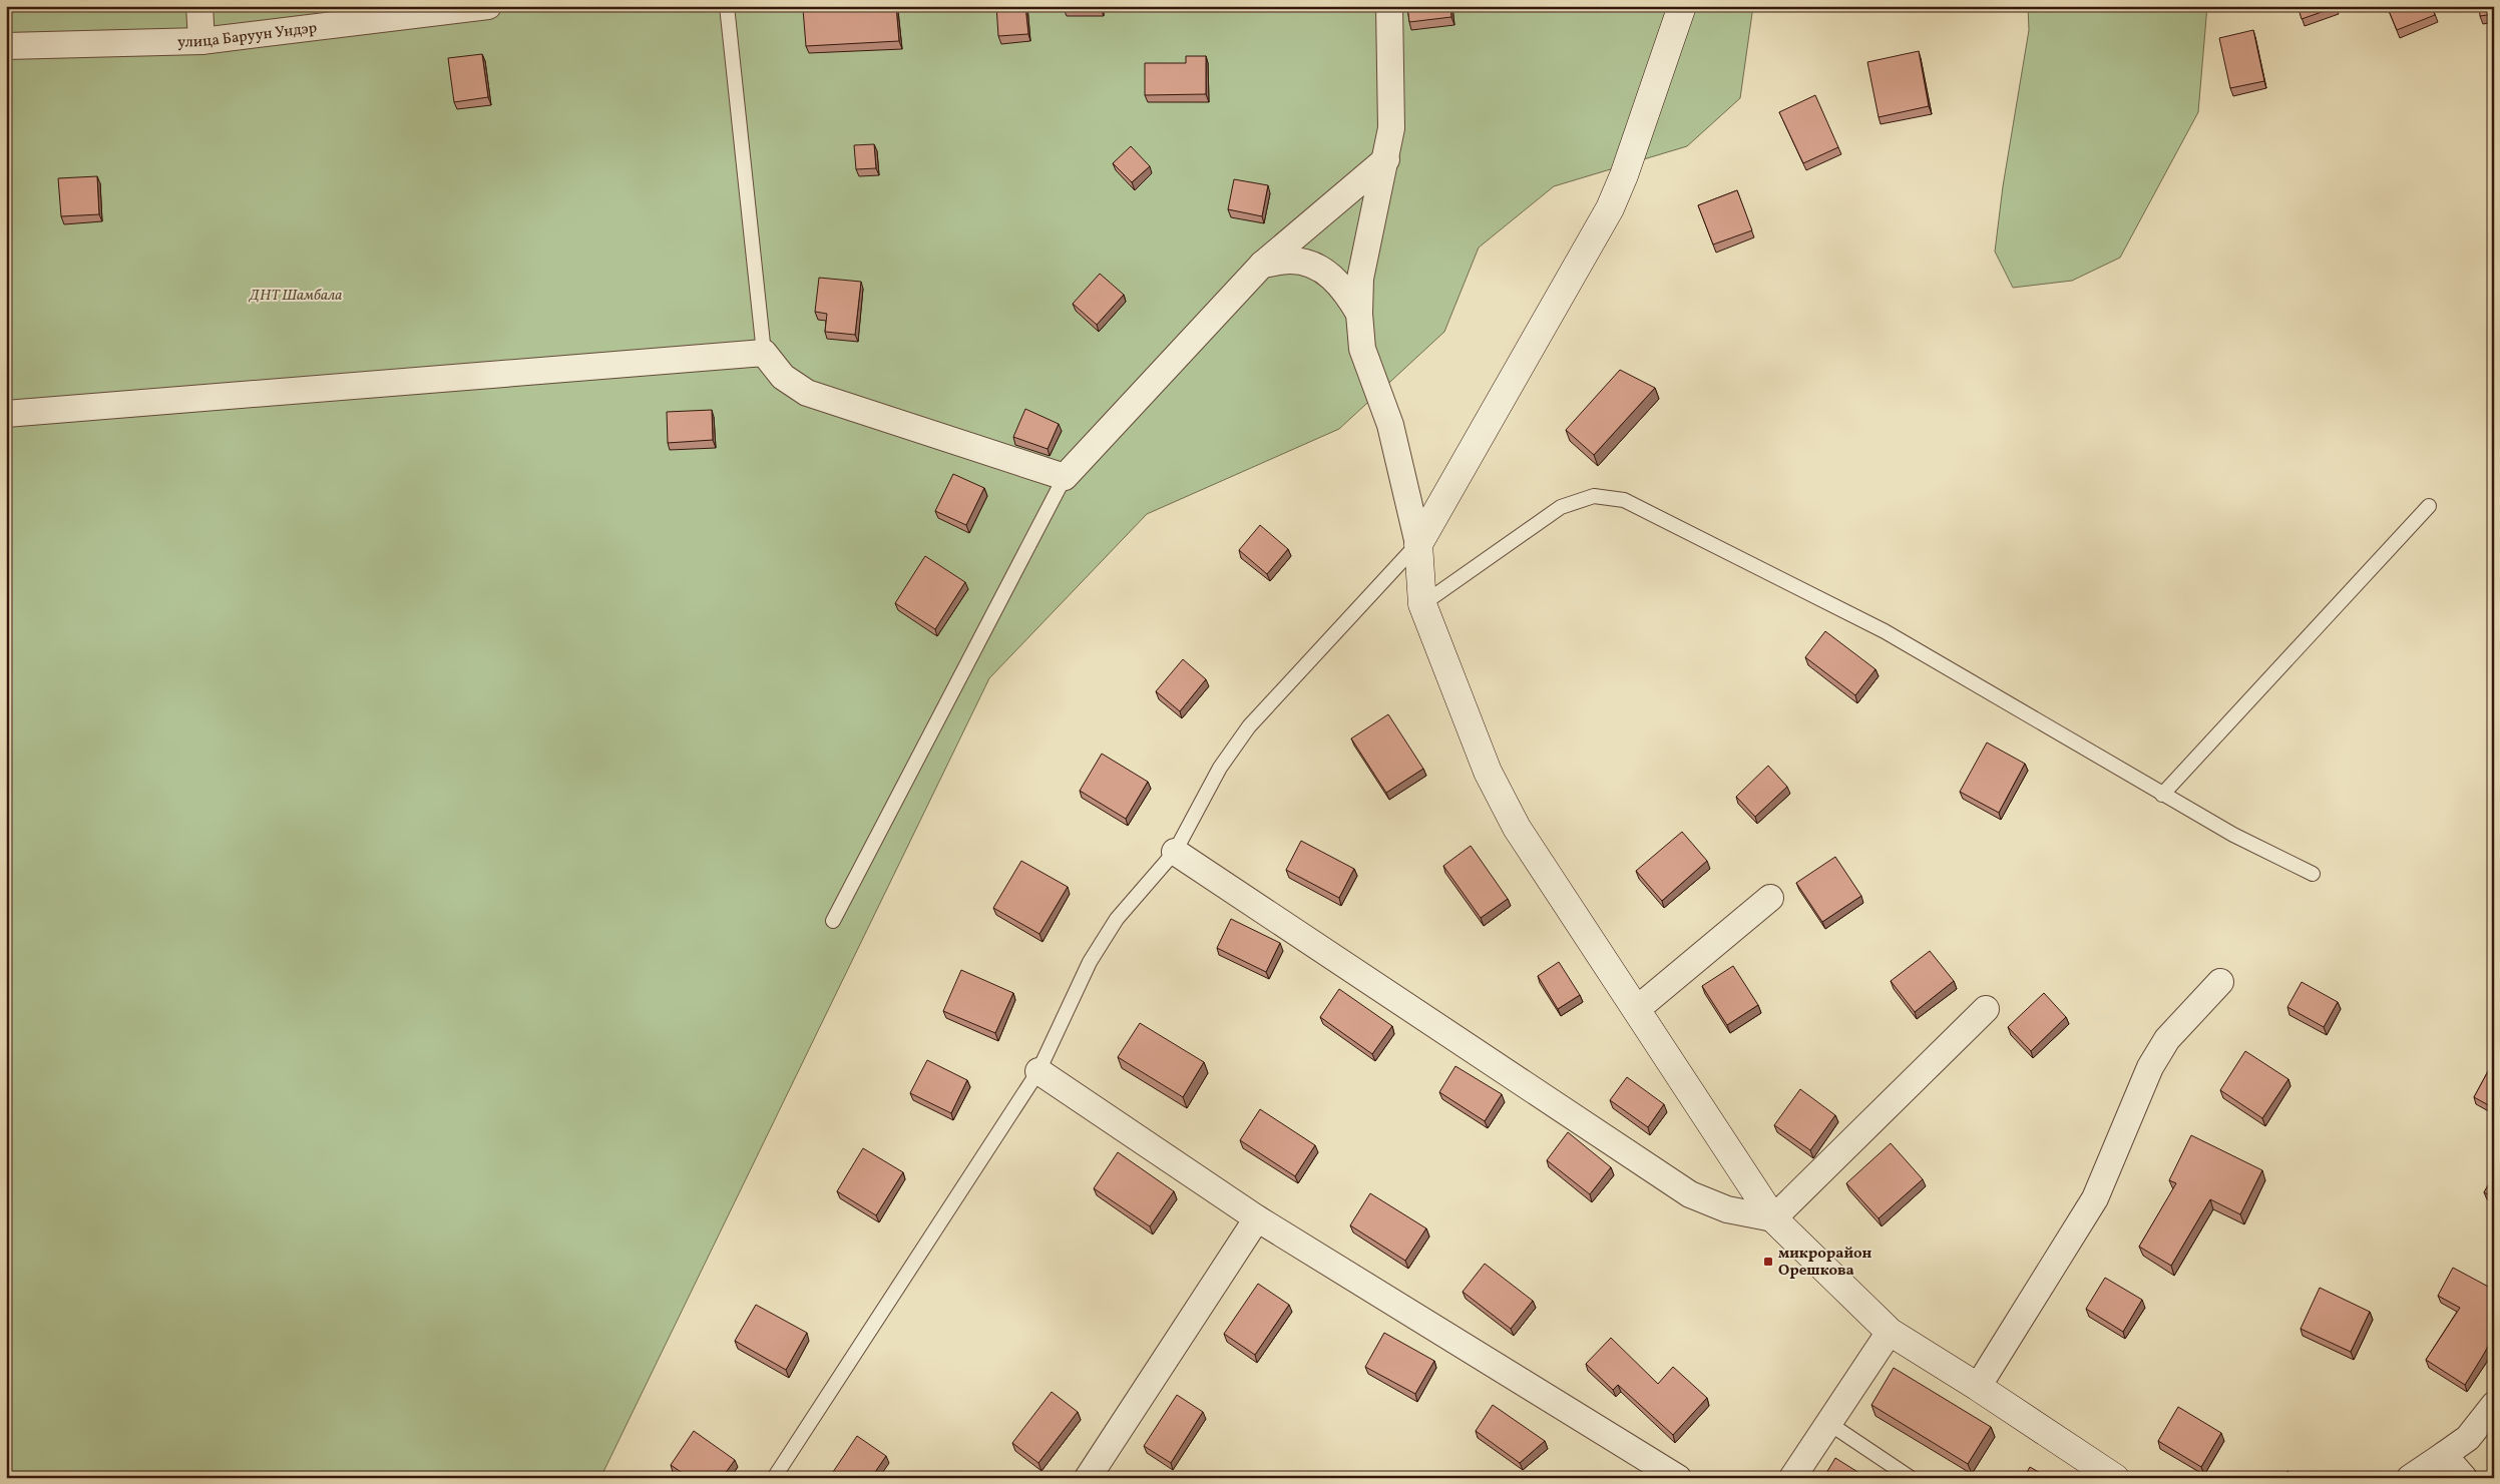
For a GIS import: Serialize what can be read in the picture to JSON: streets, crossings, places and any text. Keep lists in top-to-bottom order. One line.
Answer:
{"streets":{"street":["улица Баруун Ундэр"]},"parks":["ДНТ Шамбала"],"places":{"transit":["микрорайон Орешкова"]}}
